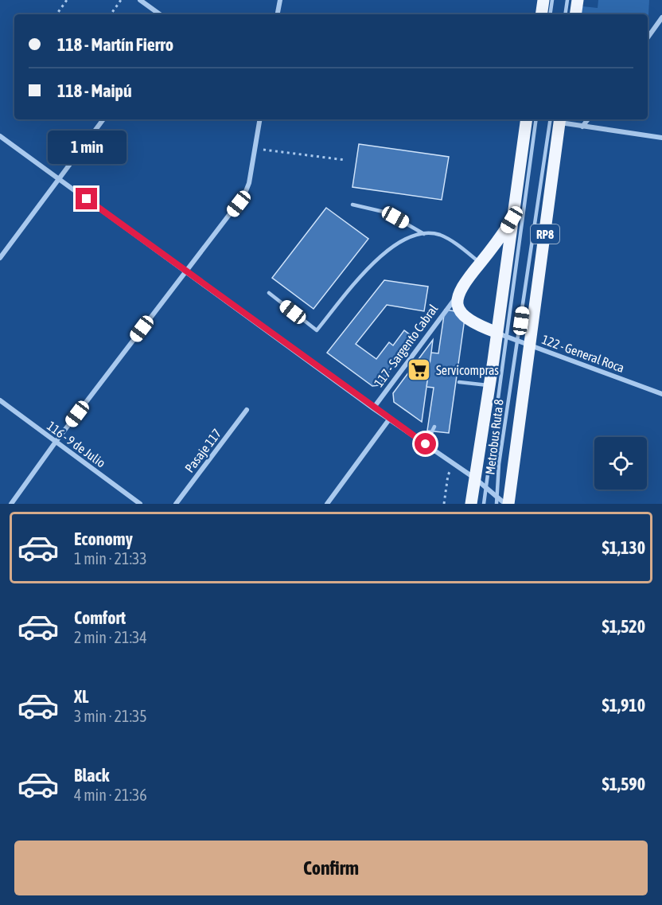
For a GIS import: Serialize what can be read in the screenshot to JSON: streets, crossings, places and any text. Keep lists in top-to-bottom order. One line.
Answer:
{"streets":{"main road":["RP8"],"street":["117 - Sargento Cabral","122 - General Roca","116 - 9 de Julio","Pasaje 117"],"lane":["Metrobus Ruta 8"]},"crossings":[["RP8","122 - General Roca"],["RP8","Metrobus Ruta 8"],["122 - General Roca","Metrobus Ruta 8"]],"places":{"supermarket":["Servicompras"]},"page":{"banner":["118 - Martín Fierro","118 - Maipú"],"bubble":"1 min","list":[{"name":"Economy","note":"1 min · 21:33","value":"$1,130"},{"name":"Comfort","note":"2 min · 21:34","value":"$1,520"},{"name":"XL","note":"3 min · 21:35","value":"$1,910"},{"name":"Black","note":"4 min · 21:36","value":"$1,590"}],"buttons":"Confirm"}}
